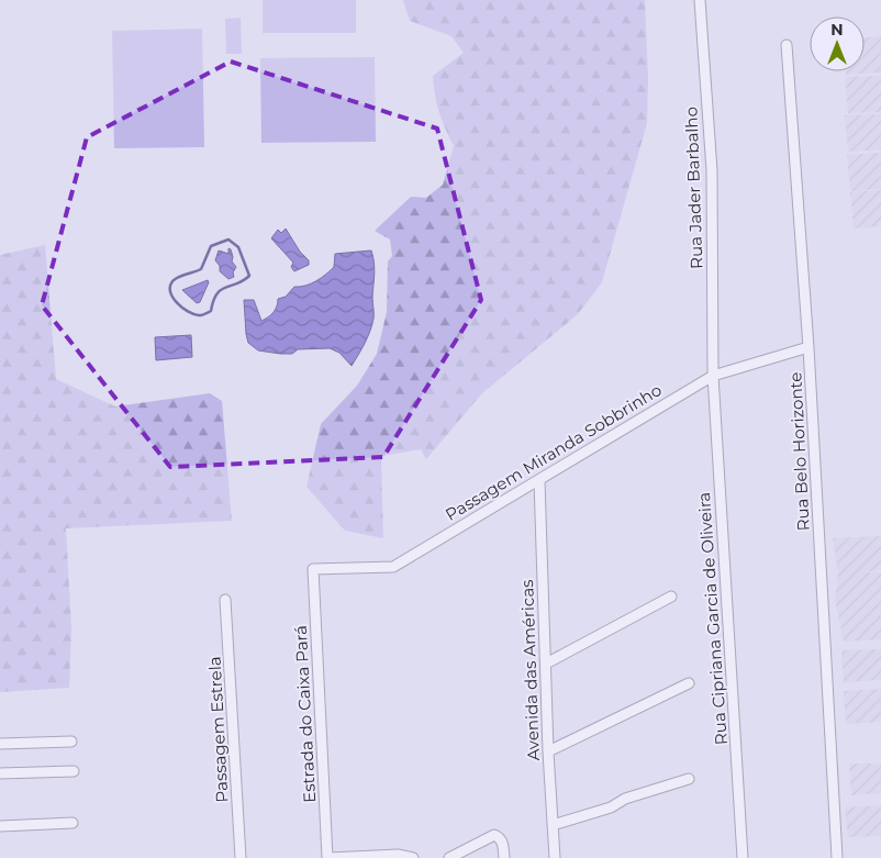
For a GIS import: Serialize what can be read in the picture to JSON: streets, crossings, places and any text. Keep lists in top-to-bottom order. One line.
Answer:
{"streets":{"street":["Rua Jader Barbalho","Rua Belo Horizonte","Passagem Miranda Sobbrinho","Rua Cipriana Garcia de Oliveira","Avenida das Américas","Estrada do Caixa Pará","Passagem Estrela"]},"crossings":[["Rua Jader Barbalho","Passagem Miranda Sobbrinho"],["Rua Jader Barbalho","Rua Cipriana Garcia de Oliveira"],["Rua Belo Horizonte","Passagem Miranda Sobbrinho"],["Passagem Miranda Sobbrinho","Rua Cipriana Garcia de Oliveira"],["Passagem Miranda Sobbrinho","Avenida das Américas"],["Passagem Miranda Sobbrinho","Estrada do Caixa Pará"]],"north":"top"}
